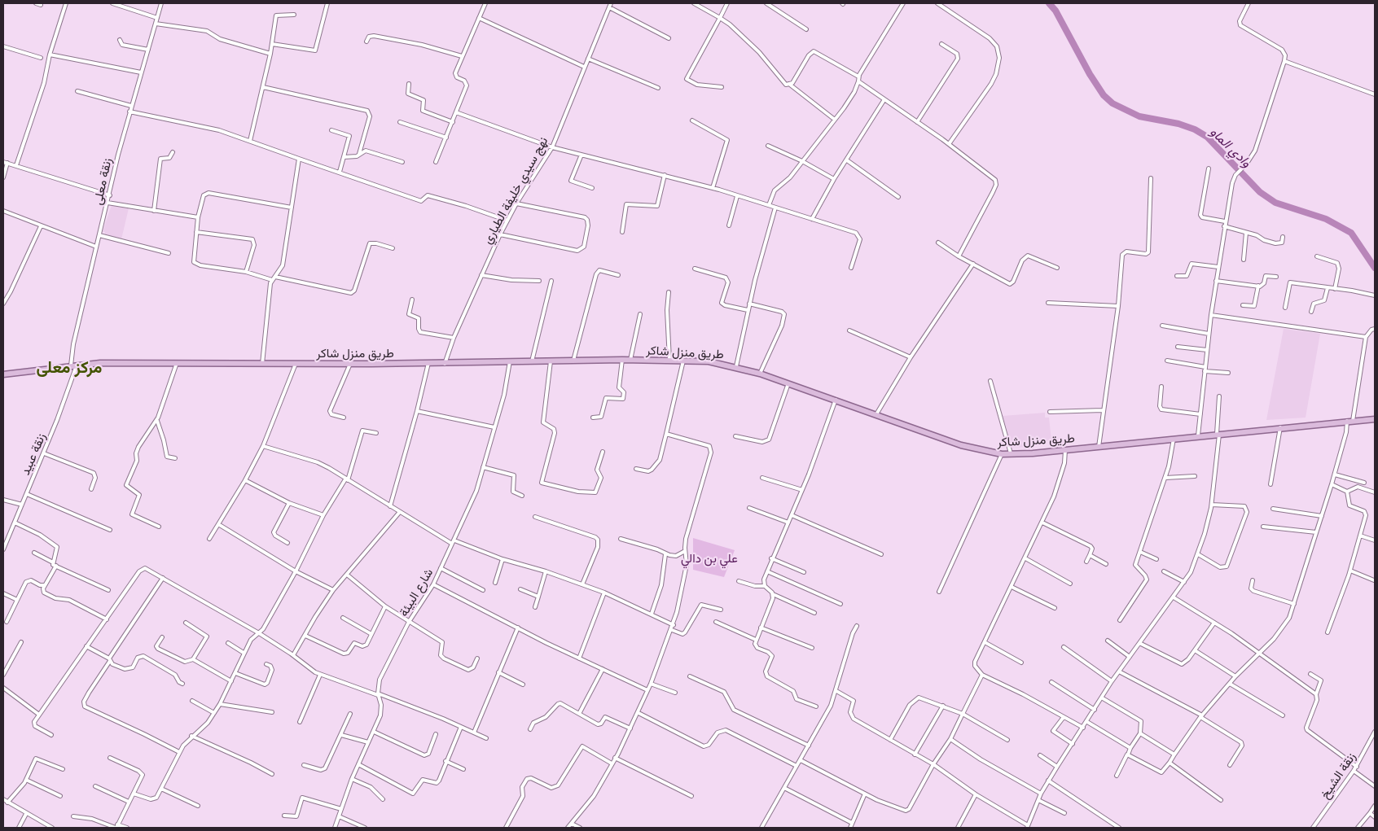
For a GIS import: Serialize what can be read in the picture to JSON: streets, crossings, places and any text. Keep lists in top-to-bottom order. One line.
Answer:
{"streets":{"main road":["طريق منزل شاكر"],"street":["زنقة معلى","نهج سيدي خليفة الطياري","زنقة عبيد","شارع البيئة","زنقة الشيخ"]},"crossings":[["زنقة معلى","طريق منزل شاكر"],["زنقة معلى","زنقة عبيد"],["نهج سيدي خليفة الطياري","طريق منزل شاكر"],["طريق منزل شاكر","زنقة عبيد"],["طريق منزل شاكر","شارع البيئة"]],"districts":["مركز معلى"],"water":["وادي الماو"],"parks":["علي بن دالي"]}
